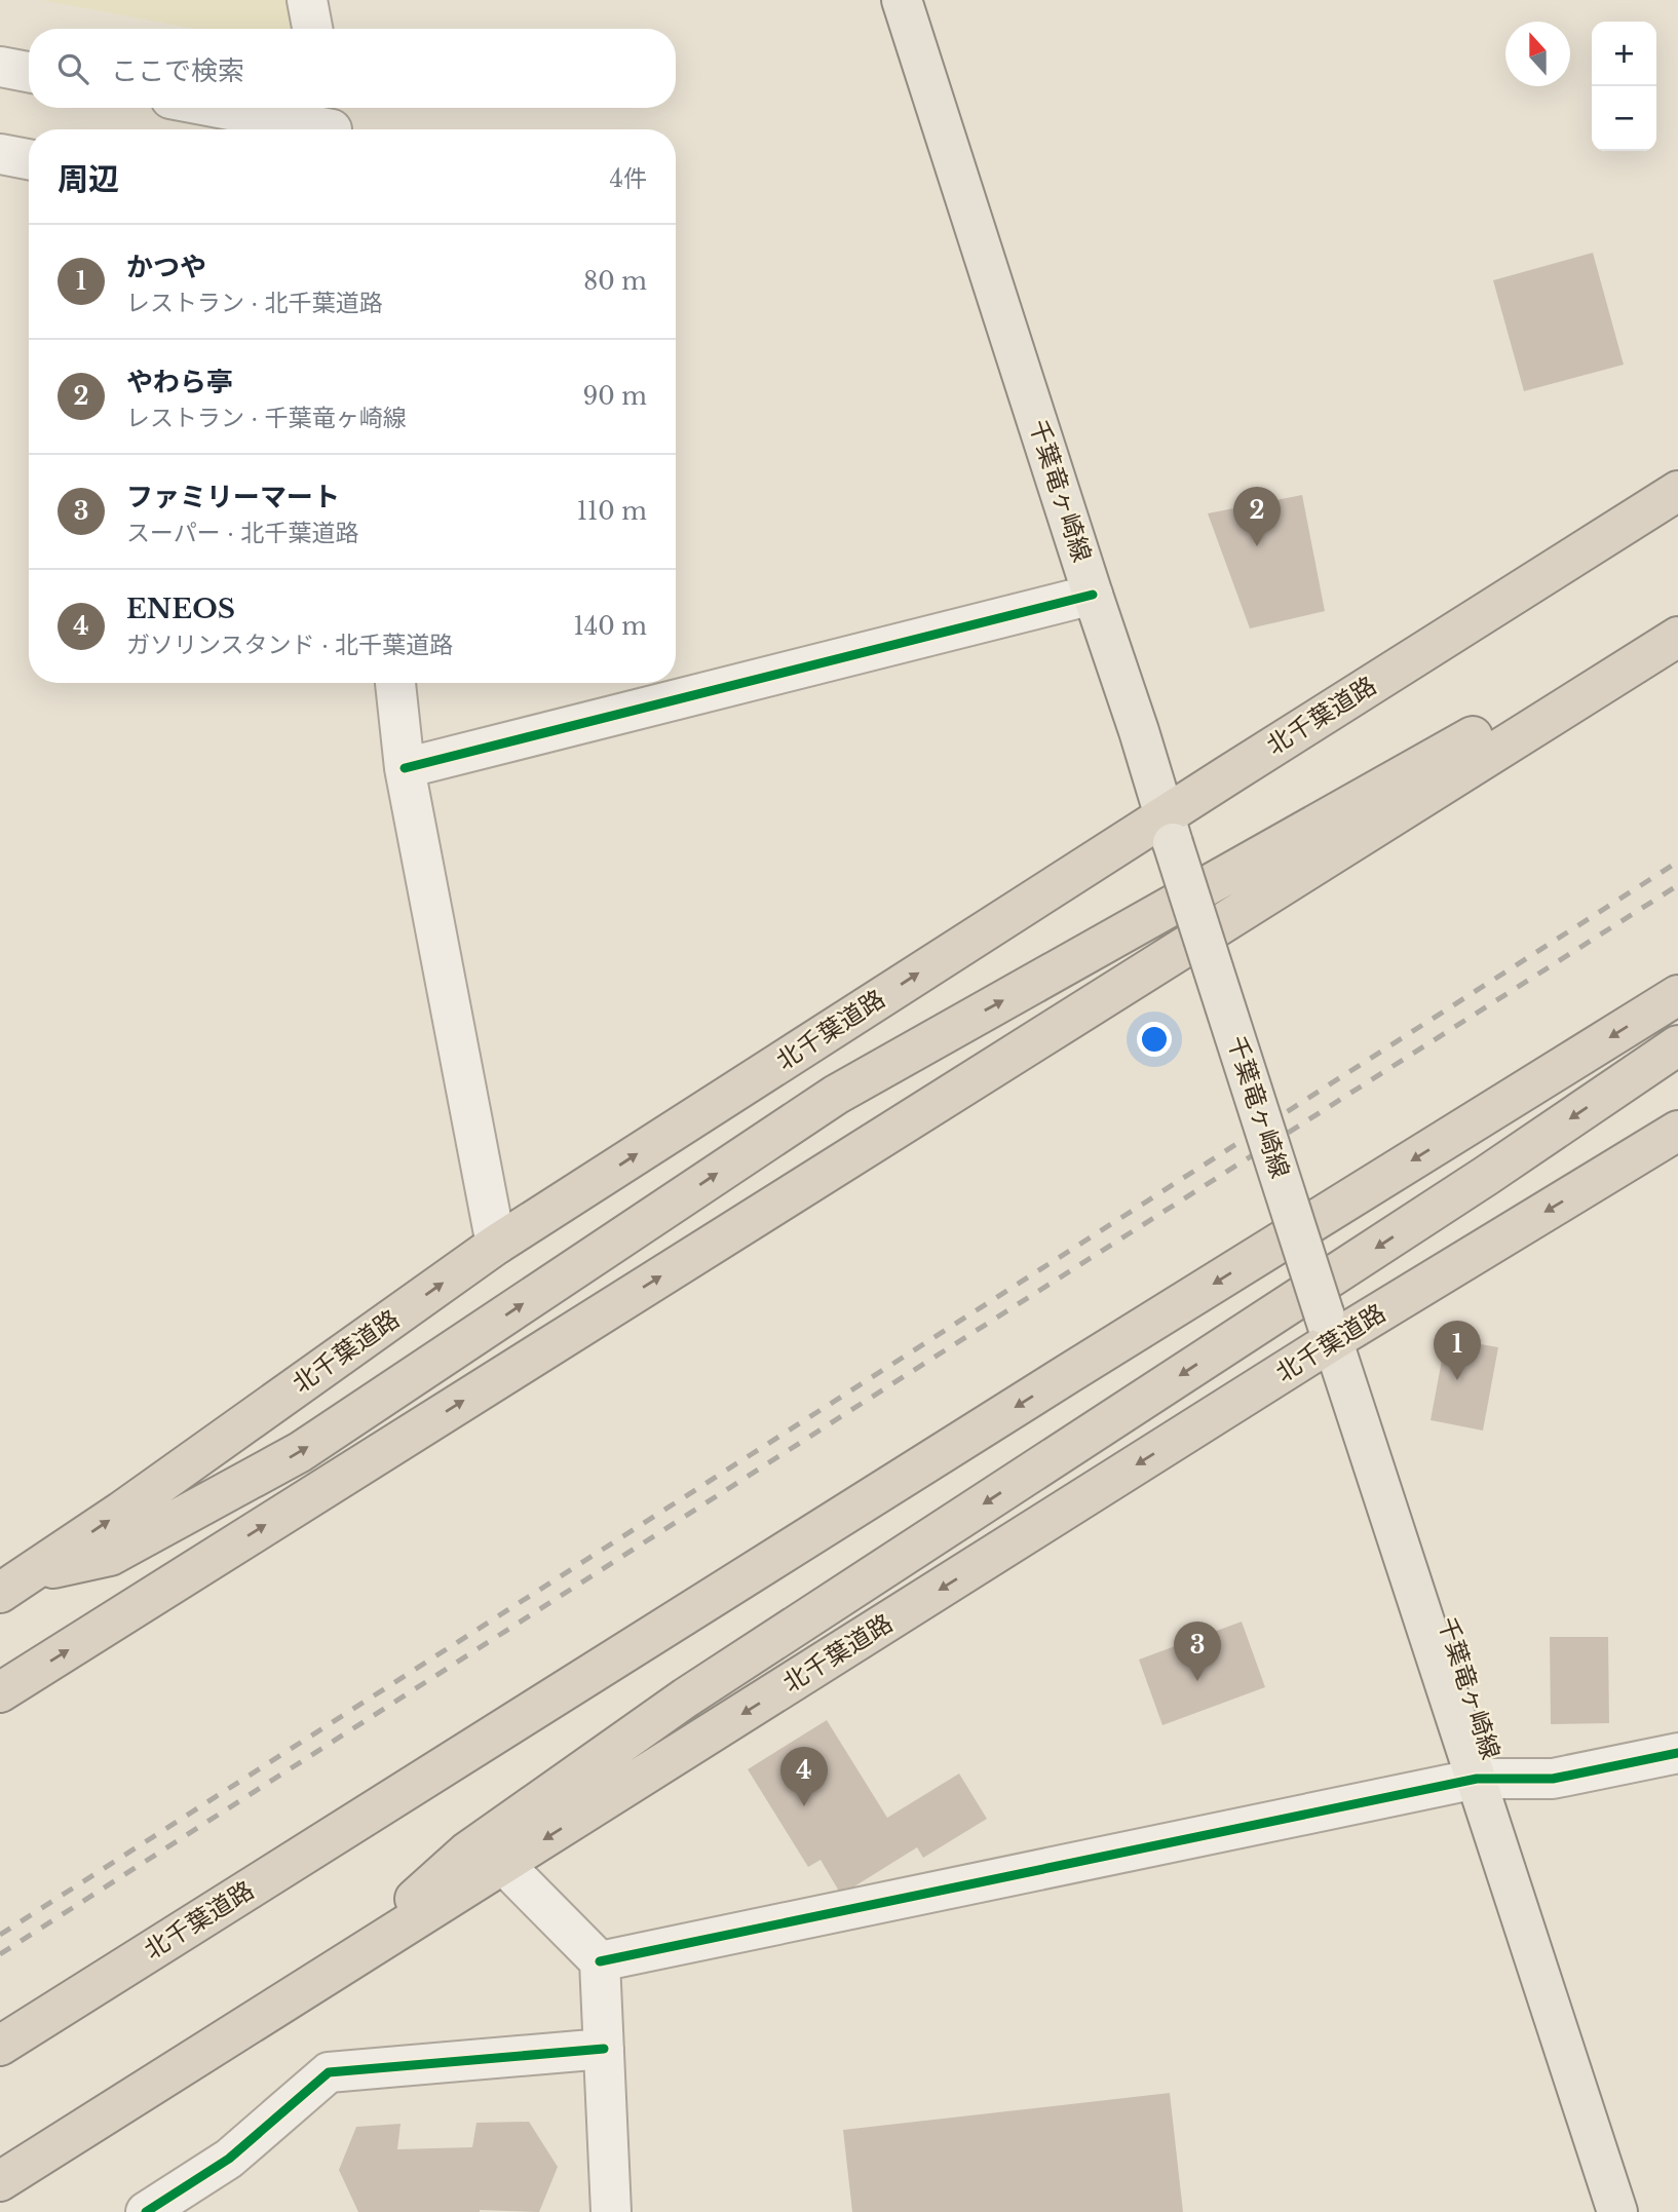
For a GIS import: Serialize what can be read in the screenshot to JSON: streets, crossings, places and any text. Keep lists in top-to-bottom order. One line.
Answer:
{"streets":{"highway":["北千葉道路"],"main road":["千葉竜ヶ崎線"]},"crossings":[["千葉竜ヶ崎線","北千葉道路"]],"north":"top","page":{"map_buttons":["+","−"],"search":"ここで検索","heading":["周辺","4件"],"list":[{"mark":"1","name":"かつや","note":"レストラン · 北千葉道路","value":"80 m"},{"mark":"2","name":"やわら亭","note":"レストラン · 千葉竜ヶ崎線","value":"90 m"},{"mark":"3","name":"ファミリーマート","note":"スーパー · 北千葉道路","value":"110 m"},{"mark":"4","name":"ENEOS","note":"ガソリンスタンド · 北千葉道路","value":"140 m"}],"pins":["2","1","3","4"]}}
